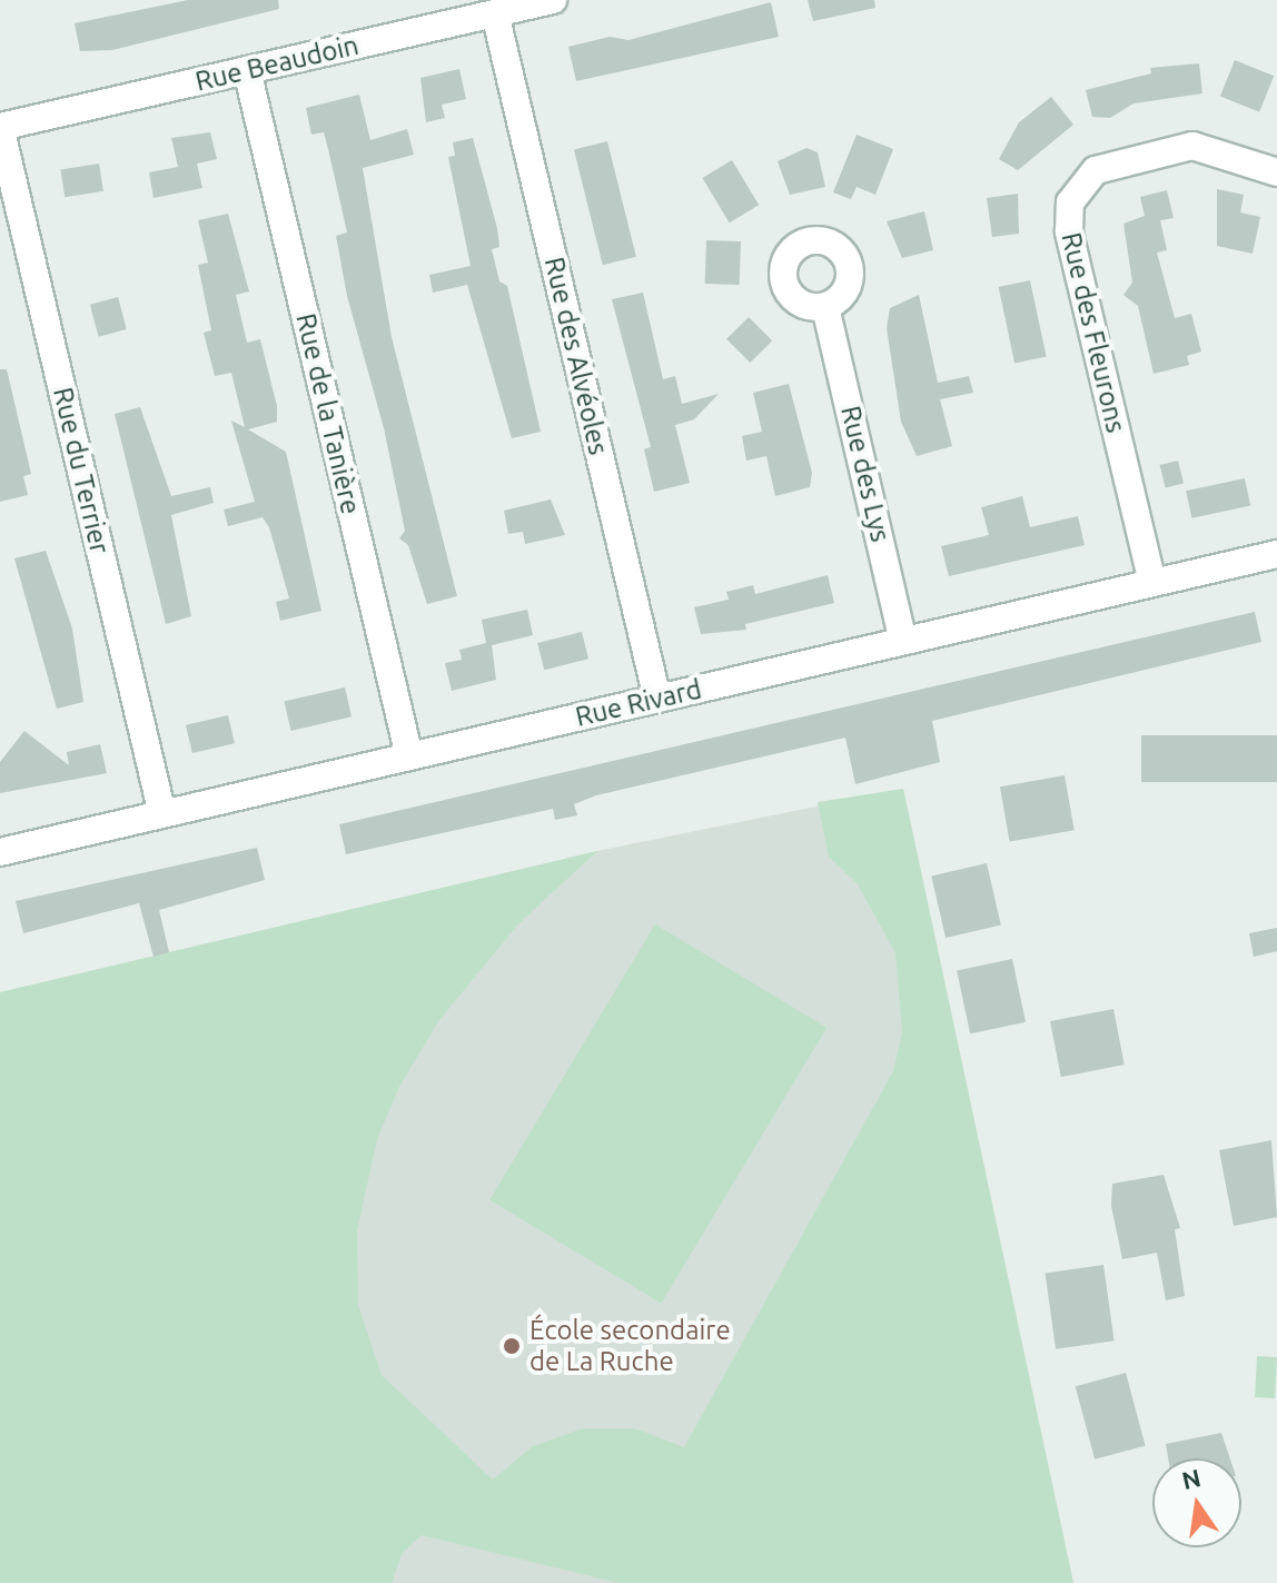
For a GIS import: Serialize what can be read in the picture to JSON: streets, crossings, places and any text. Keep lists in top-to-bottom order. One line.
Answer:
{"streets":{"street":["Rue Beaudoin","Rue des Fleurons","Rue des Alvéoles","Rue de la Tanière","Rue du Terrier","Rue des Lys","Rue Rivard"]},"crossings":[["Rue Beaudoin","Rue des Alvéoles"],["Rue Beaudoin","Rue de la Tanière"],["Rue Beaudoin","Rue du Terrier"],["Rue des Fleurons","Rue Rivard"],["Rue des Alvéoles","Rue Rivard"],["Rue de la Tanière","Rue Rivard"],["Rue du Terrier","Rue Rivard"],["Rue des Lys","Rue Rivard"]],"places":["École secondaire de La Ruche"],"north":"top"}
